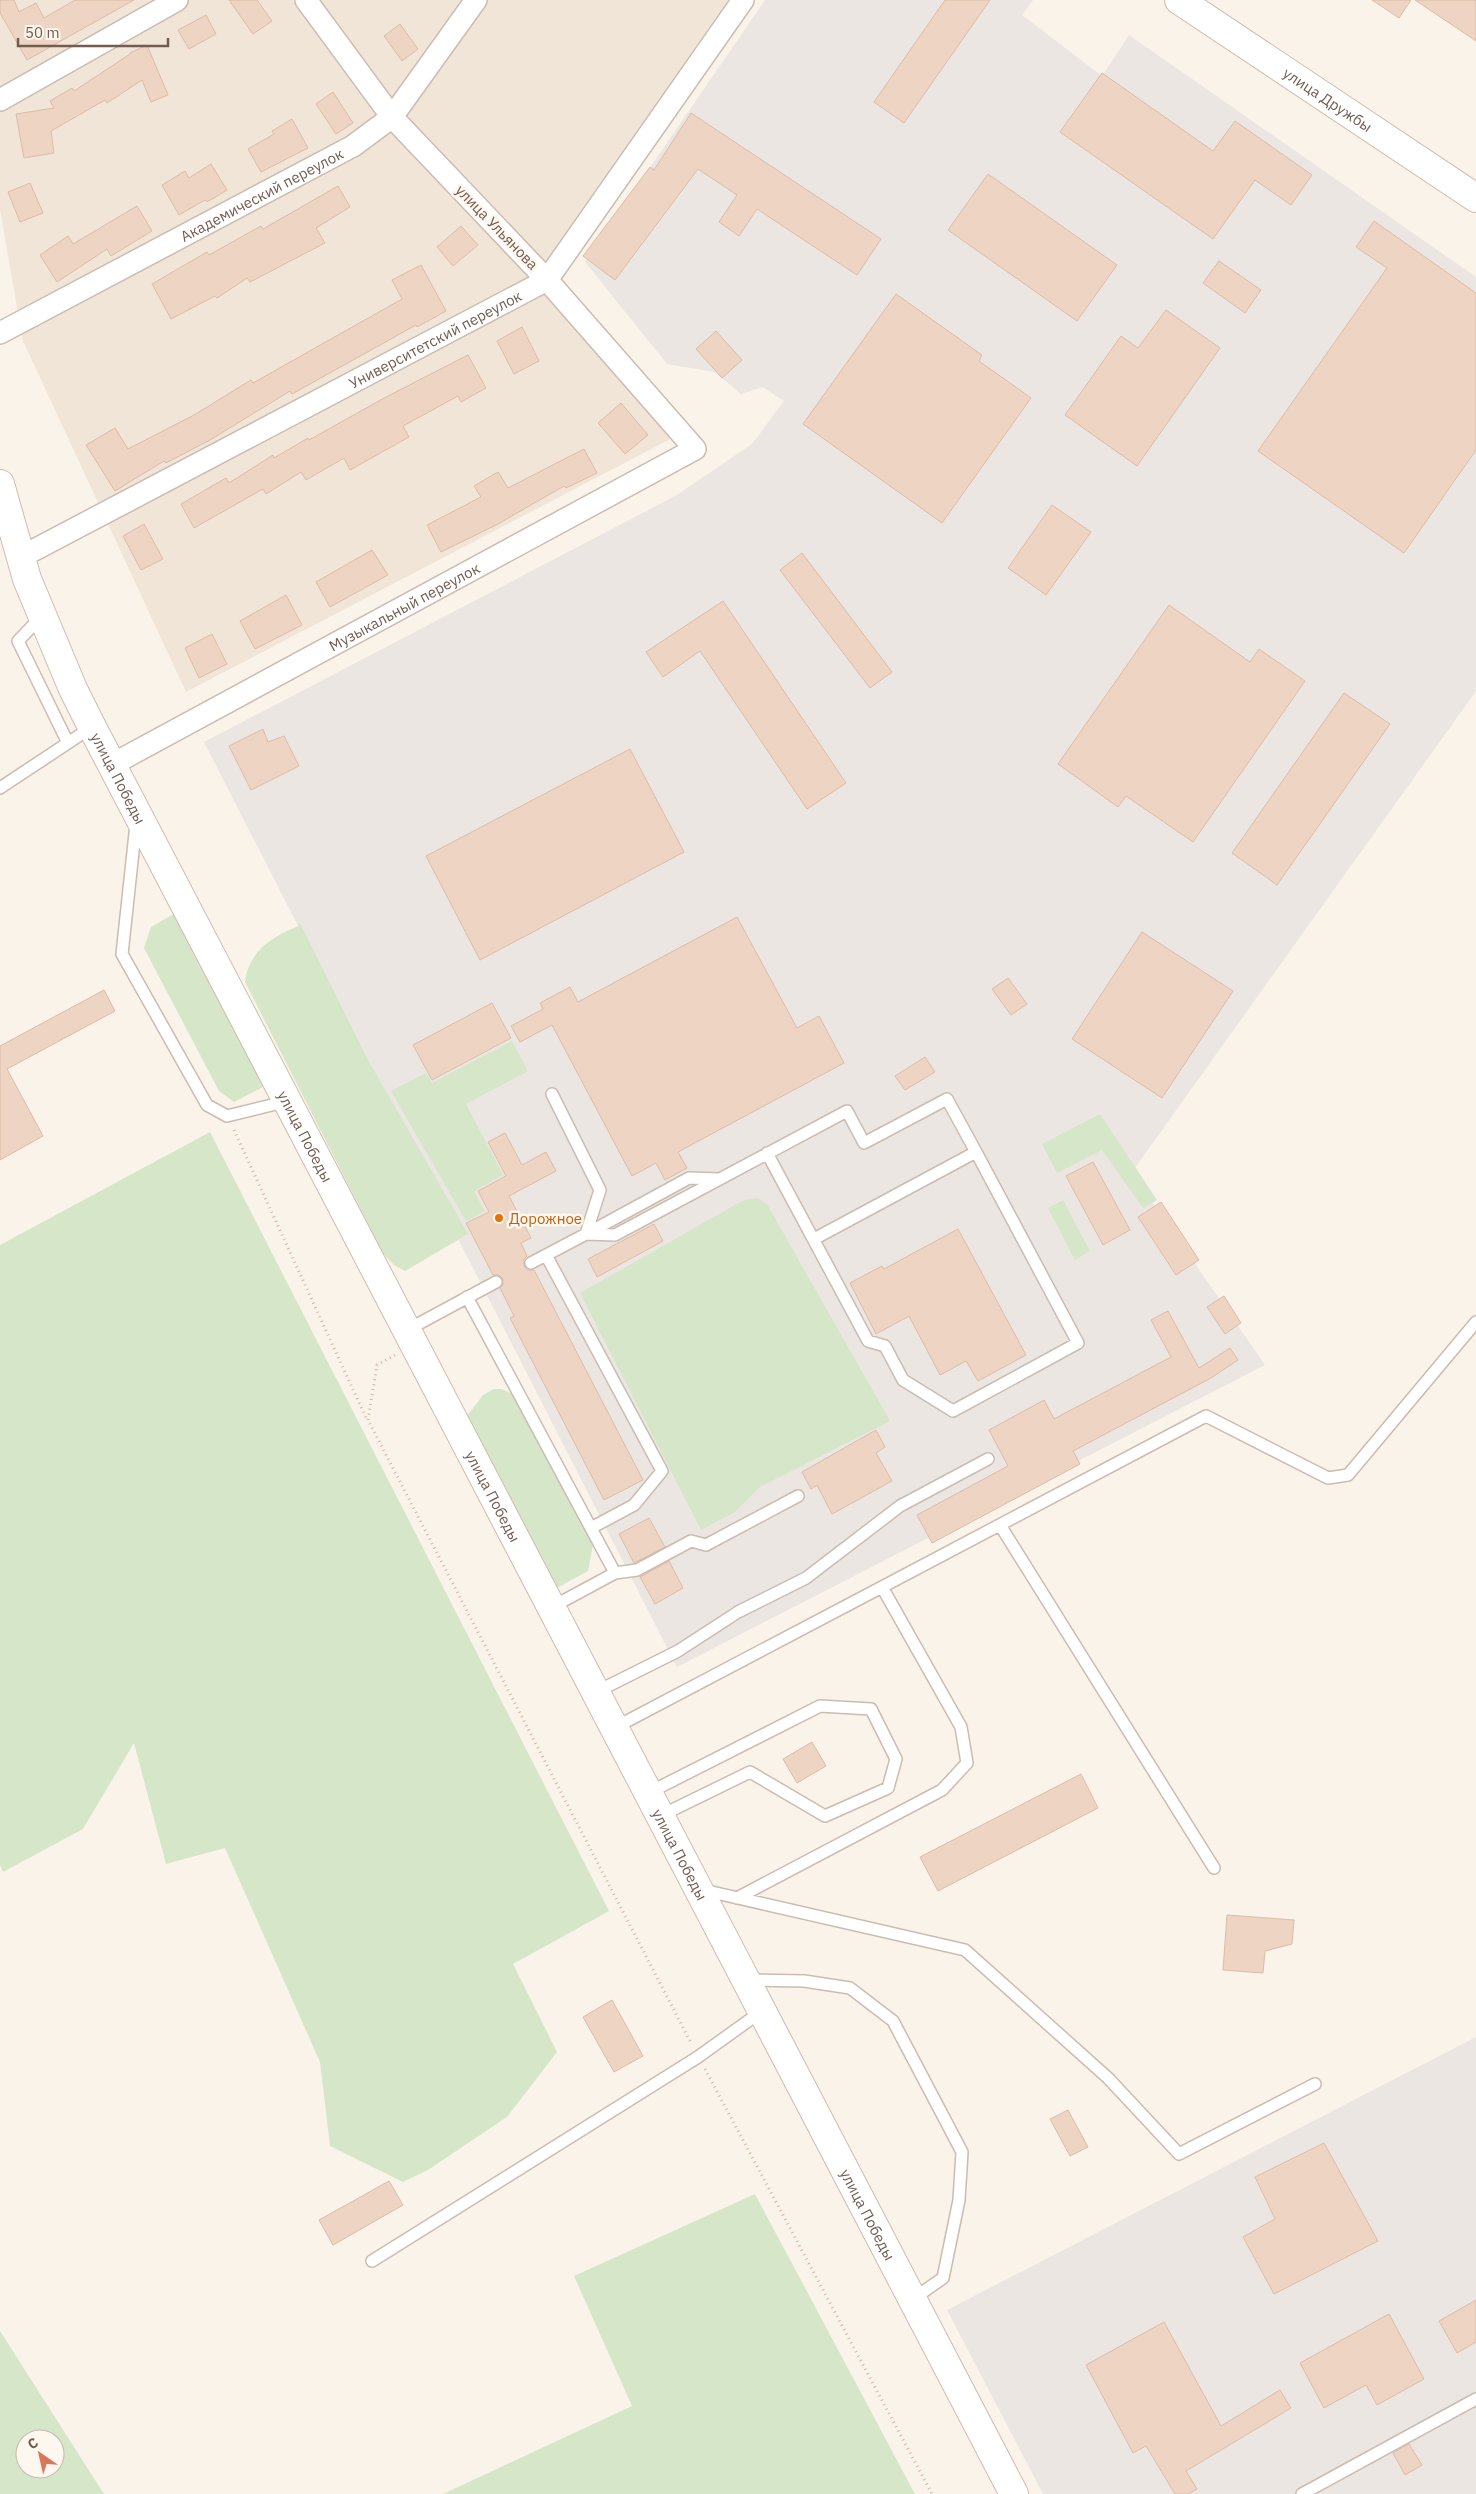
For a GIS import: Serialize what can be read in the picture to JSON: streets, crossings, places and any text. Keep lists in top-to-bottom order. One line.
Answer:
{"streets":{"main road":["улица Дружбы","улица Победы"],"street":["Академический переулок","улица Ульянова","Университетский переулок","Музыкальный переулок"]},"crossings":[["Академический переулок","улица Ульянова"],["улица Ульянова","Университетский переулок"],["улица Ульянова","Музыкальный переулок"],["Университетский переулок","улица Победы"],["Музыкальный переулок","улица Победы"]],"places":["Дорожное"],"scale_bar":"50 m","north":"top left"}
